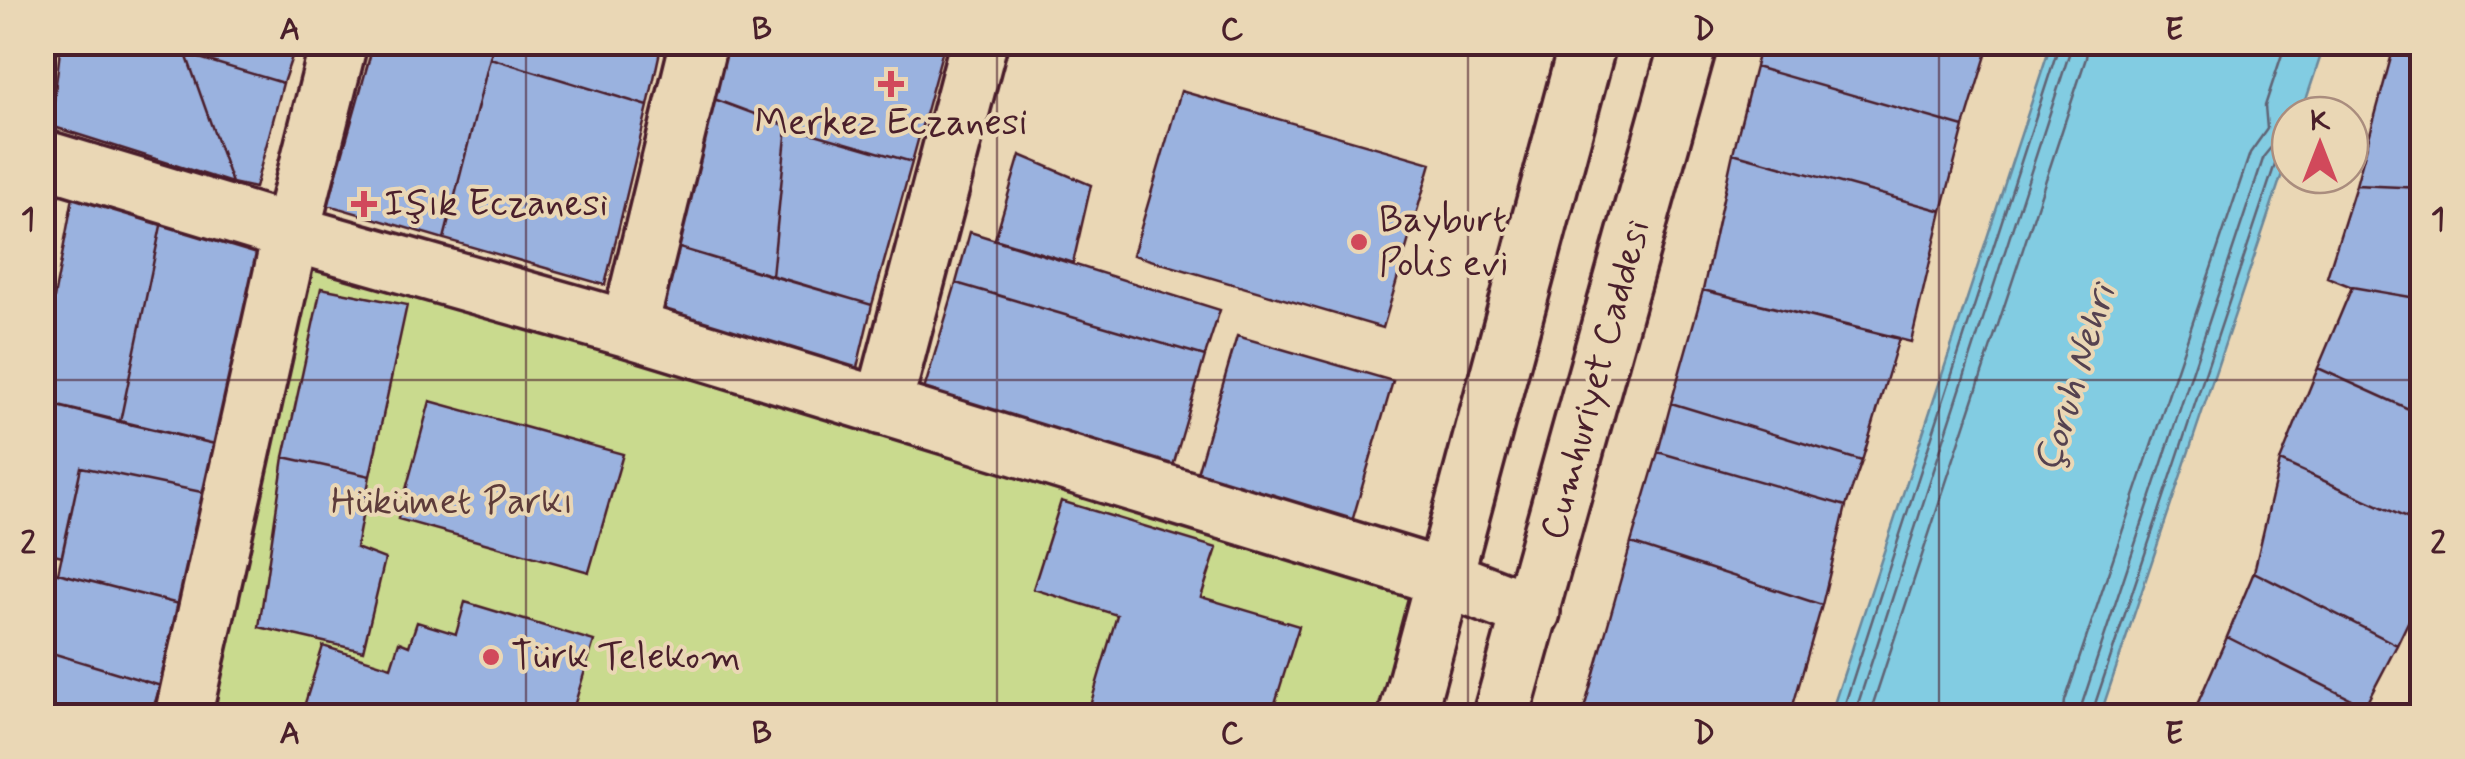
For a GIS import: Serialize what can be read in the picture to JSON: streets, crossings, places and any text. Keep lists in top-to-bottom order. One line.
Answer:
{"streets":{"street":["Cumhuriyet Caddesi"]},"water":["Çoruh Nehri"],"parks":["Hükümet Parkı"],"places":{"health":["Merkez Eczanesi","Işık Eczanesi"],"other":["Bayburt Polis evi","Türk Telekom"]},"north":"top","grid":{"columns":["A","B","C","D","E"],"rows":["1","2"]}}
